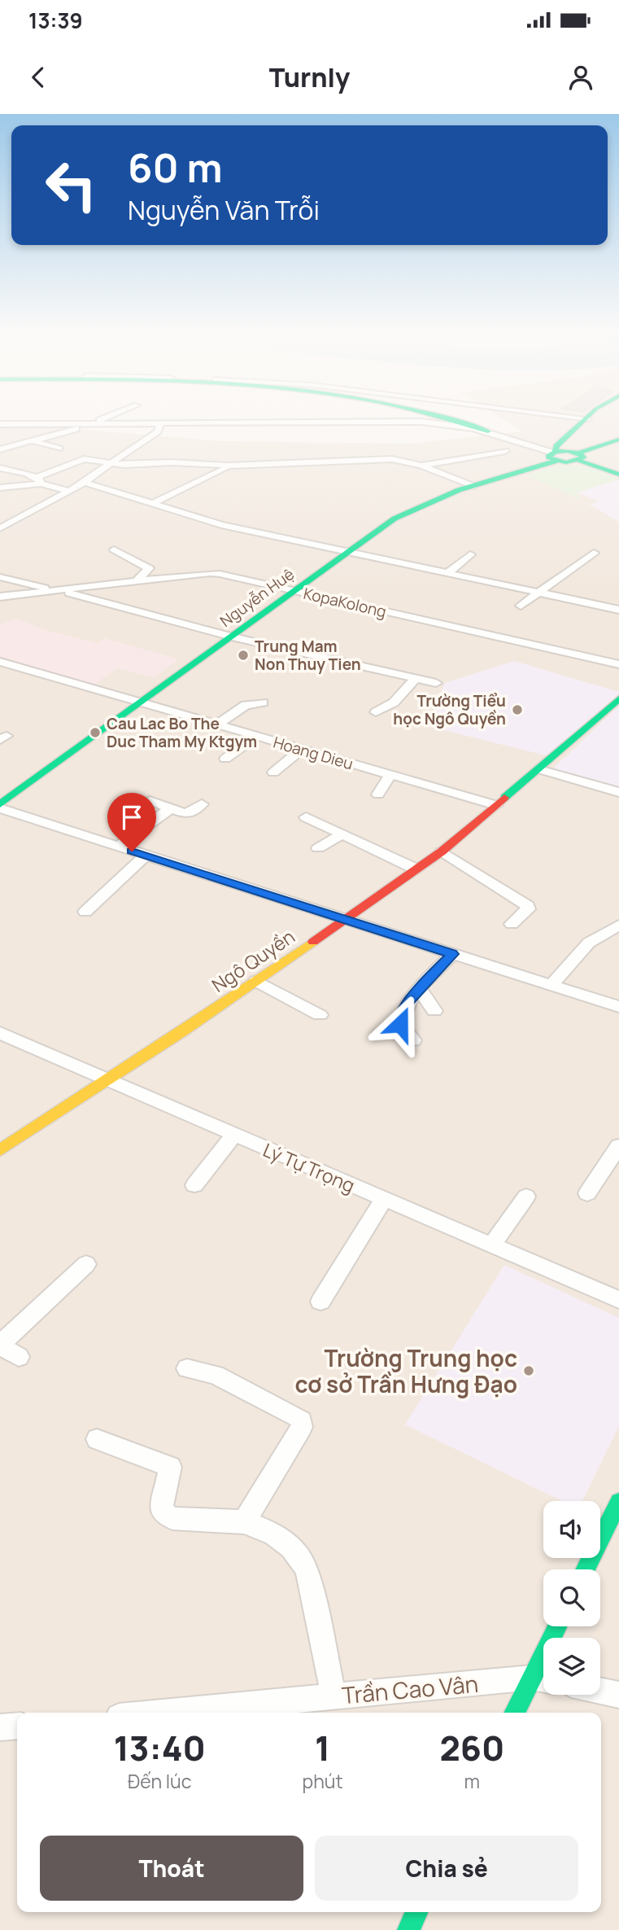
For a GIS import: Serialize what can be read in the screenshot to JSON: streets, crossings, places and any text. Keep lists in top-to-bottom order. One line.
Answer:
{"streets":{"street":["Nguyễn Huệ","KopaKolong","Hoang Dieu","Ngô Quyền","Lý Tự Trọng","Trần Cao Vân"]},"crossings":[["Nguyễn Huệ","KopaKolong"],["Nguyễn Huệ","Hoang Dieu"],["Hoang Dieu","Ngô Quyền"],["Ngô Quyền","Lý Tự Trọng"]],"places":["Trung Mam Non Thuy Tien","Trường Tiểu học Ngô Quyền","Cau Lac Bo The Duc Tham My Ktgym","Trường Trung học cơ sở Trần Hưng Đạo"],"page":{"status":"13:39","header":"Turnly","turn":["60 m","Nguyễn Văn Trỗi"],"eta":["13:40","Đến lúc","1","phút","260","m"],"buttons":["Thoát","Chia sẻ"]}}
